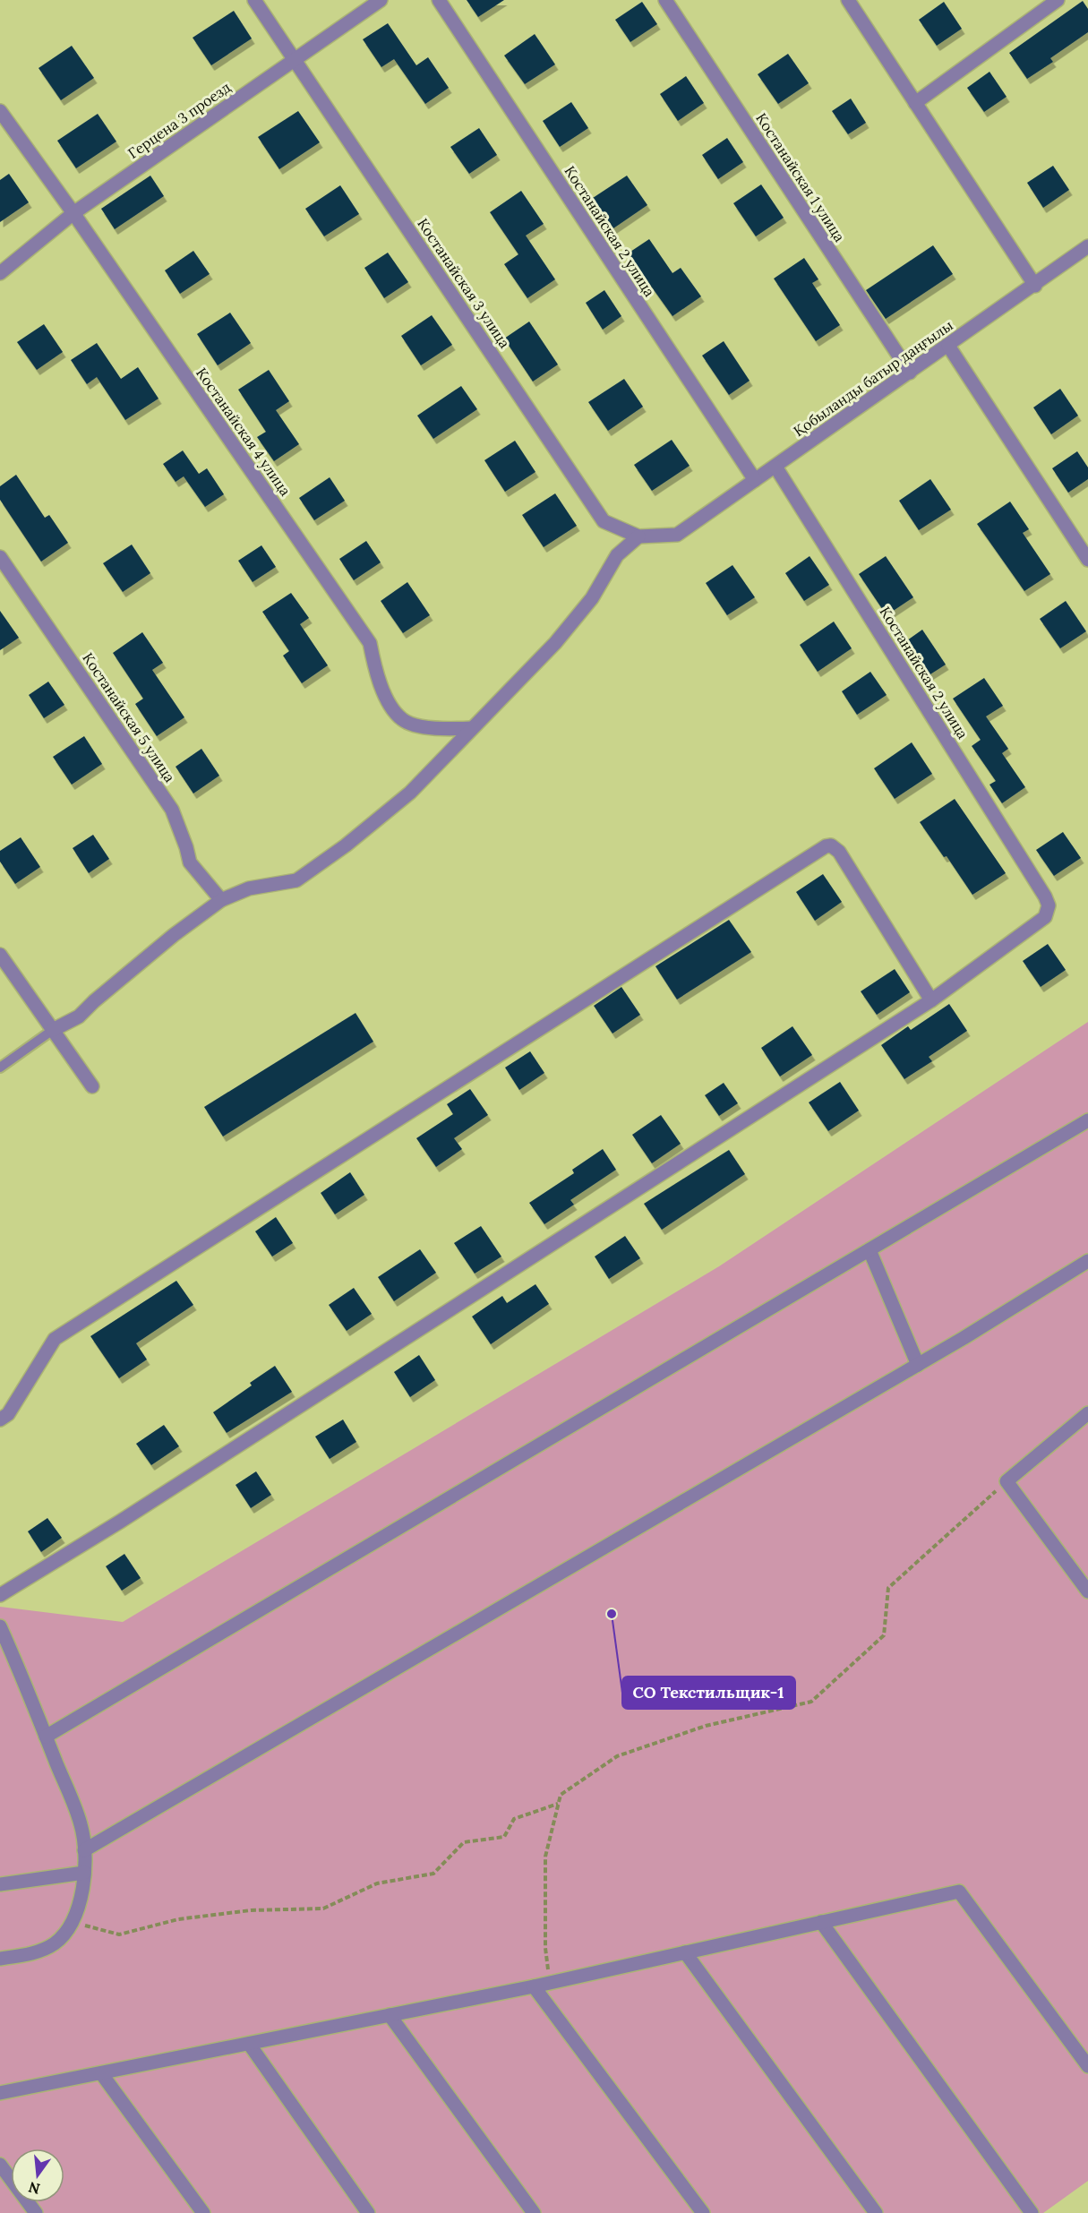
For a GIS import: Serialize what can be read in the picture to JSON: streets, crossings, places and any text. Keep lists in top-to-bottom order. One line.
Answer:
{"streets":{"street":["Герцена 3 проезд","Костанайская 1 улица","Костанайская 2 улица","Костанайская 3 улица","Қобыланды батыр даңғылы","Костанайская 4 улица","Костанайская 5 улица"]},"crossings":[["Герцена 3 проезд","Костанайская 3 улица"],["Герцена 3 проезд","Костанайская 4 улица"],["Костанайская 1 улица","Қобыланды батыр даңғылы"],["Костанайская 2 улица","Қобыланды батыр даңғылы"],["Костанайская 3 улица","Қобыланды батыр даңғылы"]],"places":["СО Текстильщик-1"],"north":"bottom"}
